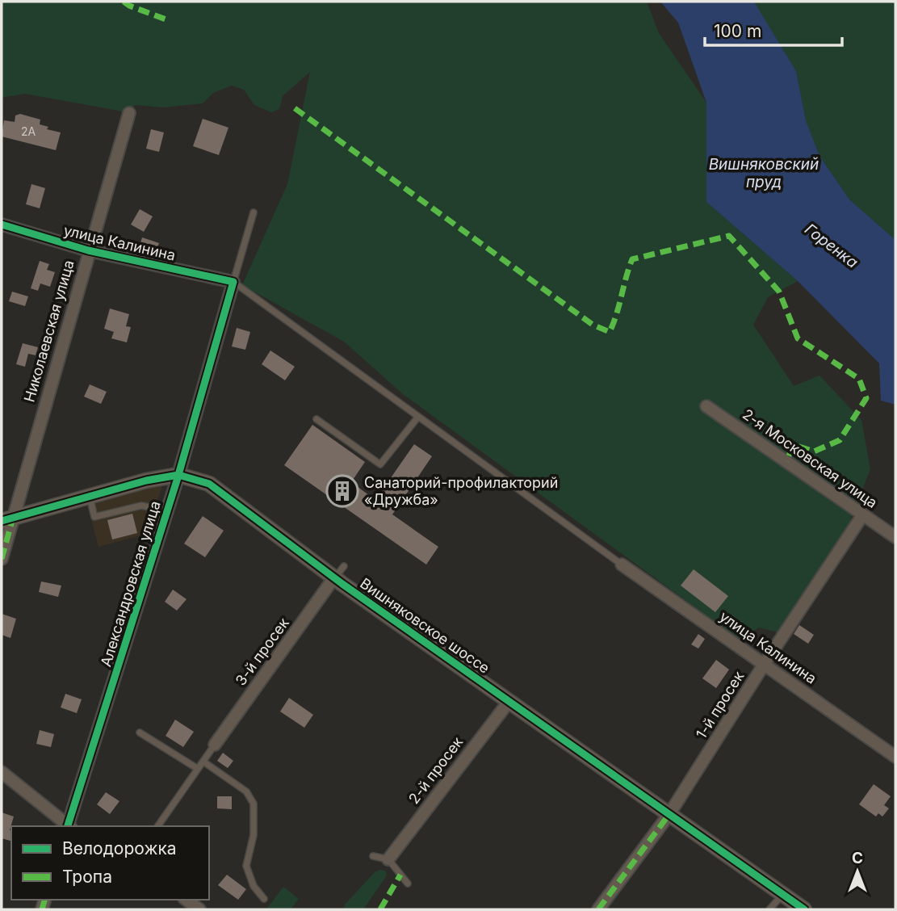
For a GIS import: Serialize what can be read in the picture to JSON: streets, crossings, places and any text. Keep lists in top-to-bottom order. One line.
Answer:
{"streets":{"street":["улица Калинина","Николаевская улица","2-я Московская улица","Александровская улица","Вишняковское шоссе","3-й просек","1-й просек","2-й просек"]},"crossings":[["улица Калинина","Николаевская улица"],["улица Калинина","Александровская улица"],["улица Калинина","1-й просек"],["Николаевская улица","Вишняковское шоссе"],["2-я Московская улица","1-й просек"],["Александровская улица","Вишняковское шоссе"],["Вишняковское шоссе","3-й просек"],["Вишняковское шоссе","1-й просек"],["Вишняковское шоссе","2-й просек"]],"water":["Вишняковский пруд","Горенка"],"places":{"building":["Санаторий-профилакторий «Дружба»"]},"house_numbers":["2А"],"legend":["Велодорожка","Тропа"],"scale_bar":"100 m","north":"top"}
